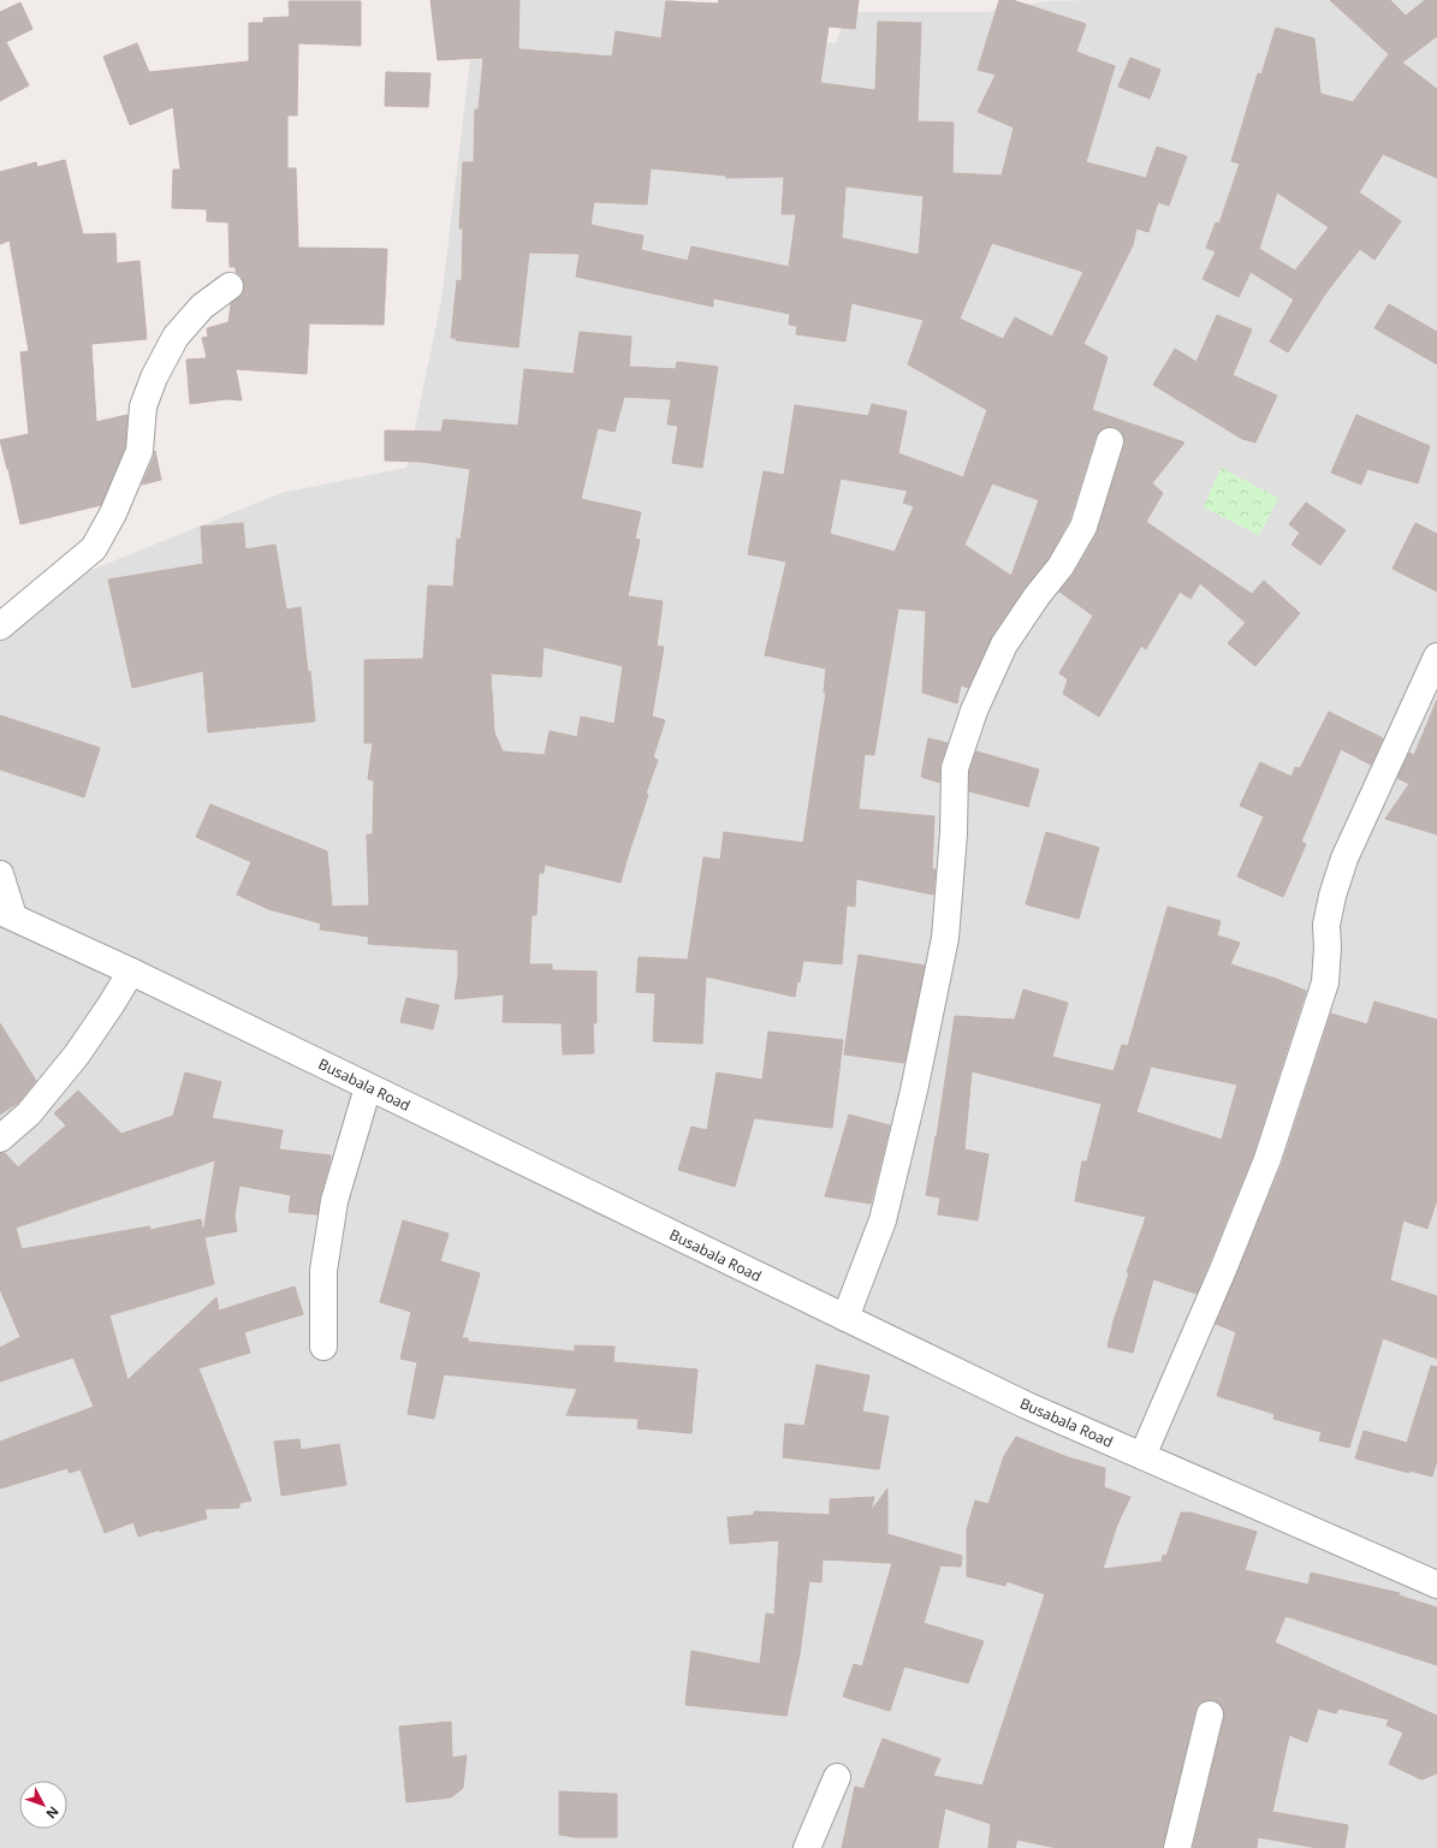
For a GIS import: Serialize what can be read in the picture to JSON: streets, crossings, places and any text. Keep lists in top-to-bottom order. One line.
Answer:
{"streets":{"street":["Busabala Road"]},"north":"bottom right"}
